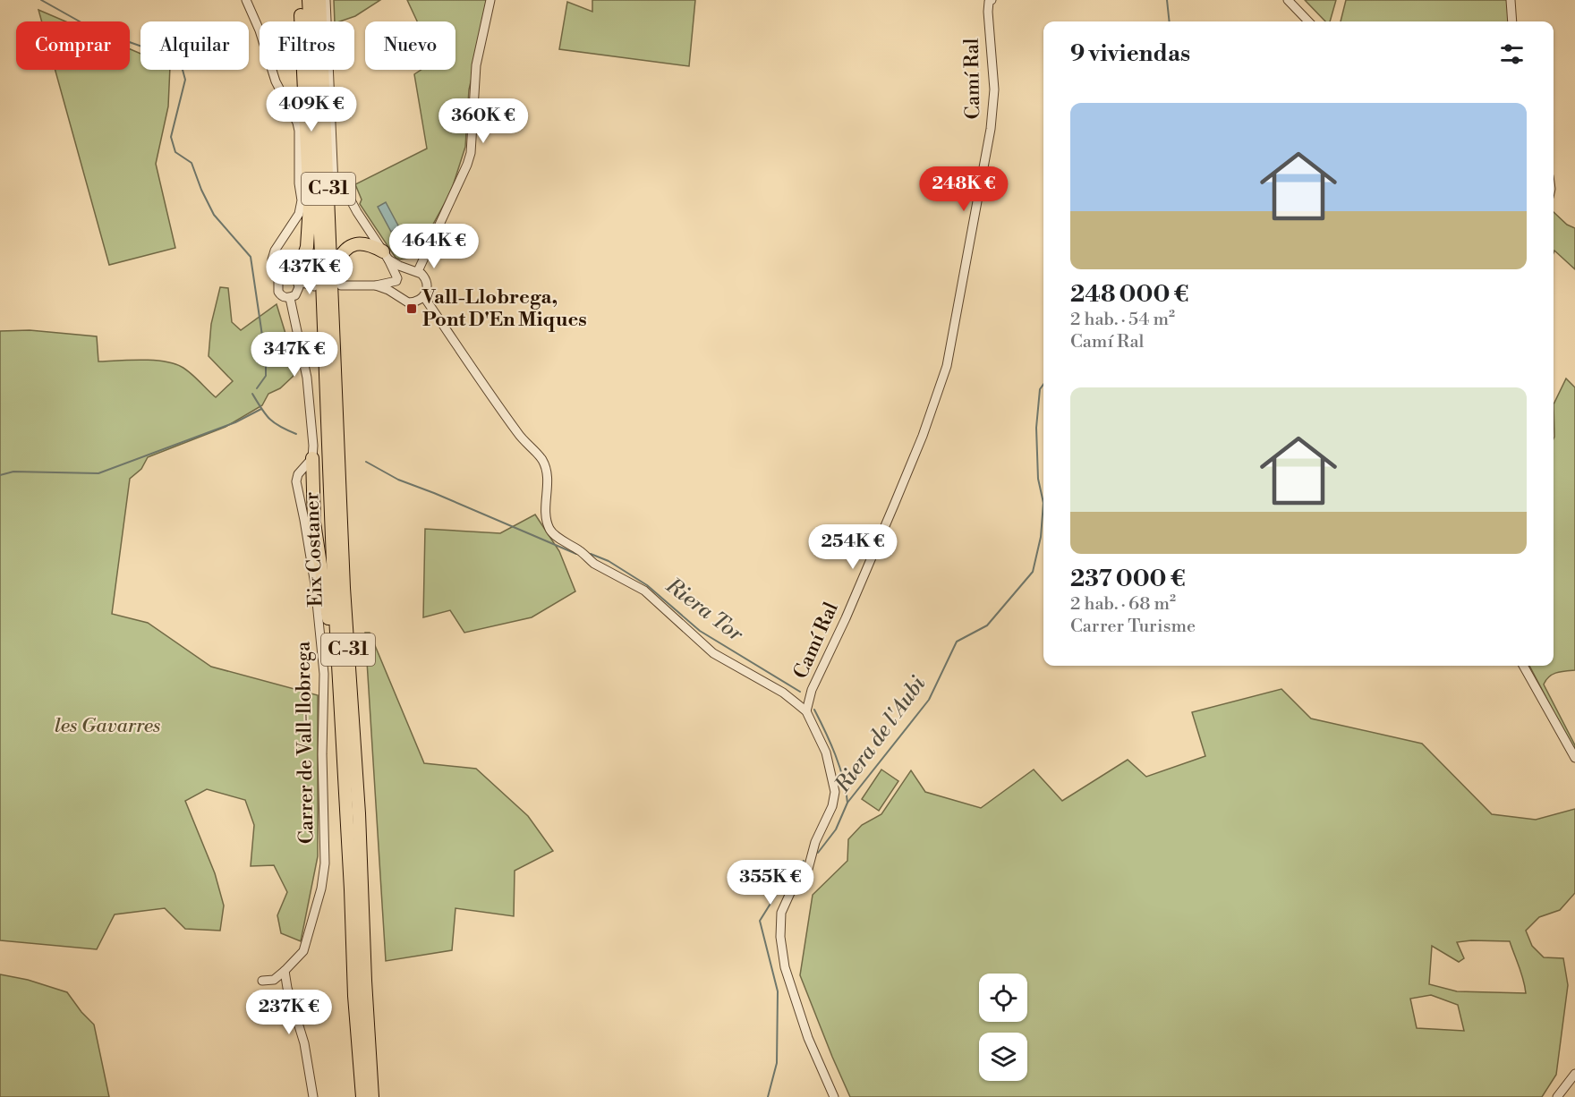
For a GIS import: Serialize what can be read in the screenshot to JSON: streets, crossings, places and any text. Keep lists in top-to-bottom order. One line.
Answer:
{"streets":{"highway":["C-31","Eix Costaner"],"street":["Camí Ral","Carrer de Vall-llobrega"]},"water":["Riera Tor","Riera de l'Aubi"],"parks":["les Gavarres"],"places":{"transit":["Vall-Llobrega, Pont D'En Miques"]},"page":{"chip":["Comprar","Alquilar","Filtros","Nuevo"],"heading":"9 viviendas","list":[{"name":"248 000 €","note":"2 hab. · 54 m² · Camí Ral"},{"name":"237 000 €","note":"2 hab. · 68 m² · Carrer Turisme"}],"price":["409K €","360K €","248K €","464K €","437K €","347K €","254K €","355K €","237K €"]}}
